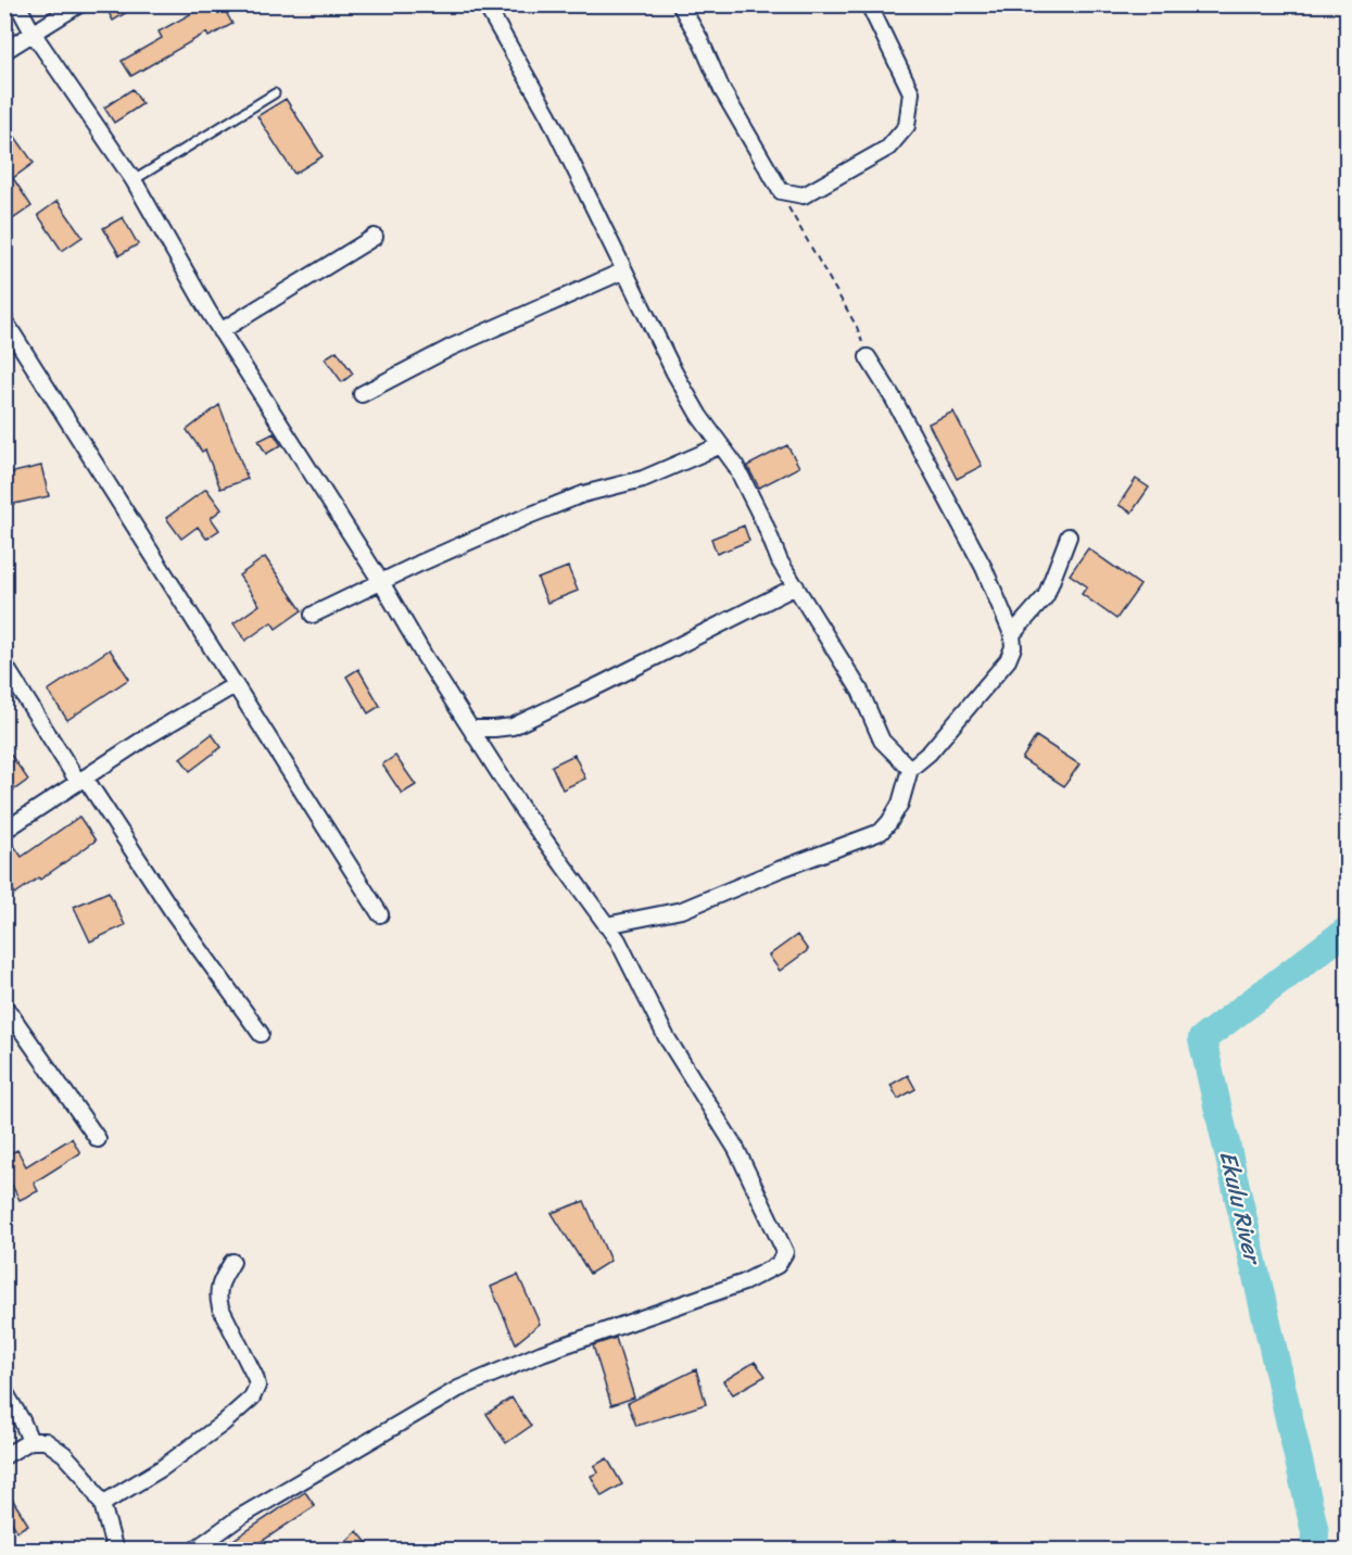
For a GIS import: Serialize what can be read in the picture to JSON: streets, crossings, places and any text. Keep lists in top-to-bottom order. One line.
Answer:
{"water":["Ekulu River"]}
